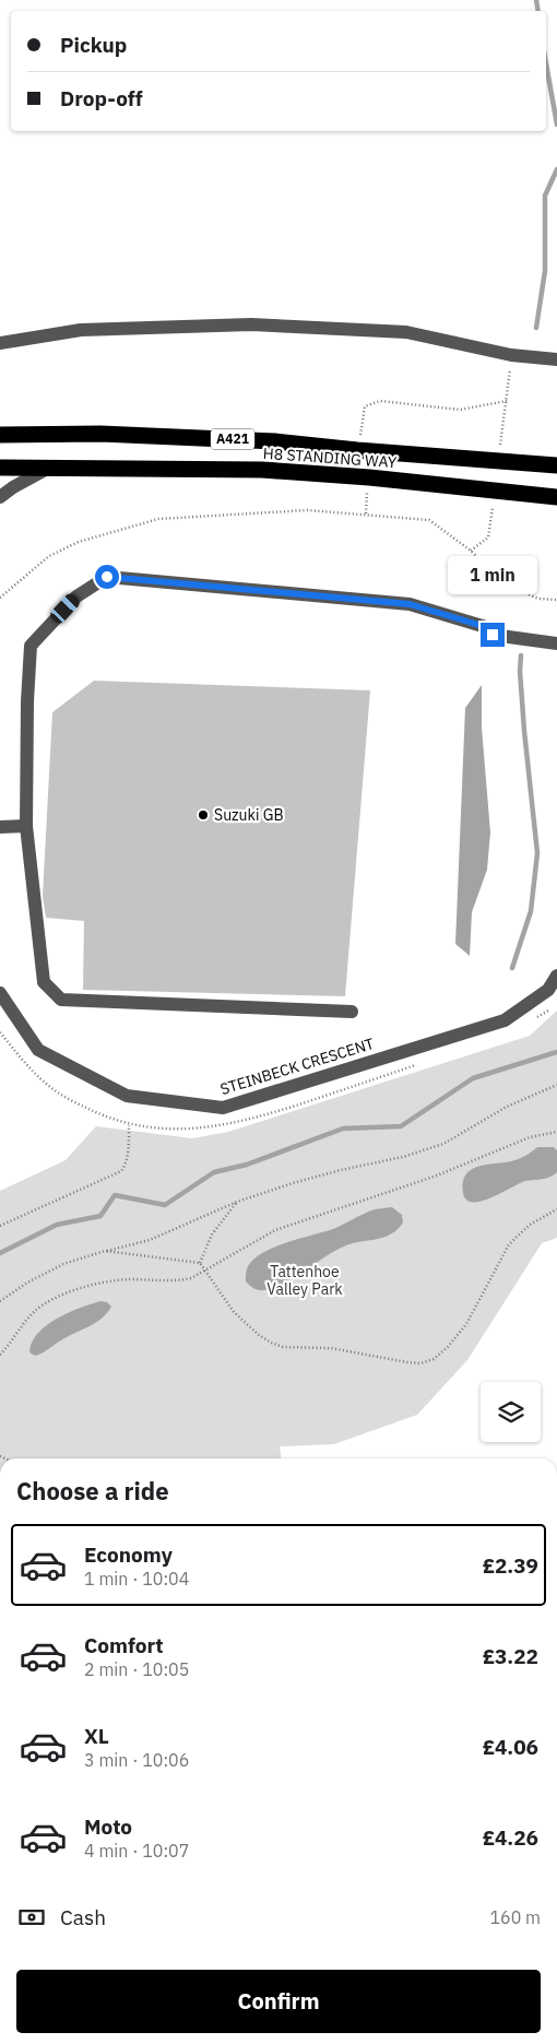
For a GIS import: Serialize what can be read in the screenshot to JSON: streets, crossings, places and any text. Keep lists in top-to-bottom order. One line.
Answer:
{"streets":{"highway":["A421","H8 STANDING WAY"],"street":["STEINBECK CRESCENT"]},"parks":["Tattenhoe Valley Park"],"places":["Suzuki GB"],"page":{"banner":["Pickup","Drop-off"],"bubble":"1 min","heading":"Choose a ride","list":[{"name":"Economy","note":"1 min · 10:04","value":"£2.39"},{"name":"Comfort","note":"2 min · 10:05","value":"£3.22"},{"name":"XL","note":"3 min · 10:06","value":"£4.06"},{"name":"Moto","note":"4 min · 10:07","value":"£4.26"}],"pay":["Cash","160 m"],"buttons":"Confirm"}}
